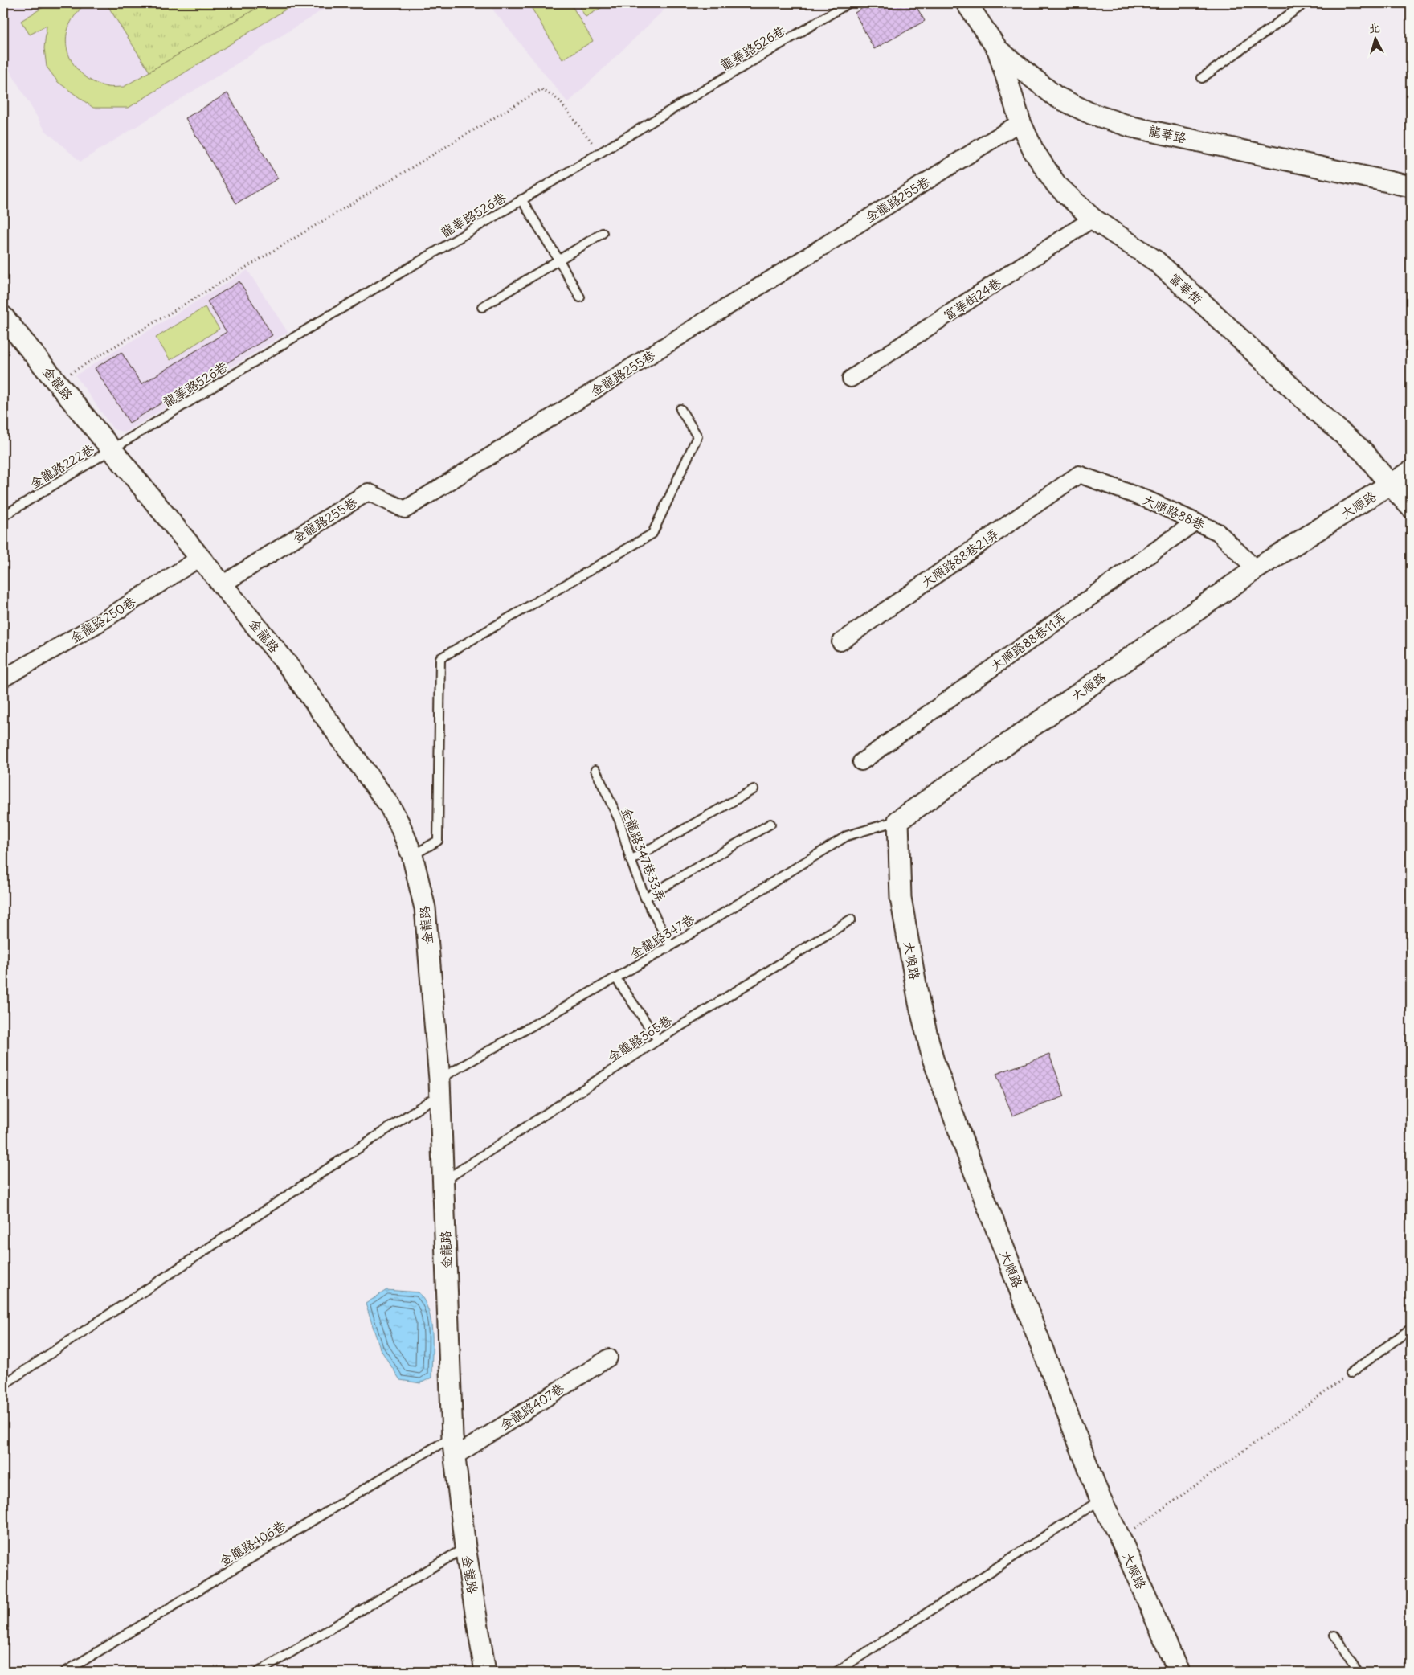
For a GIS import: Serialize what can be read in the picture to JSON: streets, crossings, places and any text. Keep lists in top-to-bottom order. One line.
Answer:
{"streets":{"street":["龍華路","金龍路255巷","富華街","富華街24巷","金龍路","大順路","大順路88巷","大順路88巷21弄","金龍路250巷","大順路88巷11弄","金龍路407巷"],"lane":["龍華路526巷","金龍路222巷","金龍路347巷33弄","金龍路347巷","金龍路365巷","金龍路406巷"]},"crossings":[["龍華路526巷","金龍路"],["龍華路526巷","金龍路222巷"],["龍華路","富華街"],["金龍路255巷","富華街"],["金龍路255巷","金龍路"],["富華街","富華街24巷"],["富華街","大順路"],["金龍路","金龍路222巷"],["金龍路","金龍路250巷"],["金龍路","金龍路347巷"],["金龍路","金龍路365巷"],["金龍路","金龍路407巷"],["金龍路","金龍路406巷"],["大順路","大順路88巷"],["大順路","金龍路347巷"],["大順路88巷","大順路88巷21弄"],["大順路88巷","大順路88巷11弄"],["金龍路347巷33弄","金龍路347巷"],["金龍路407巷","金龍路406巷"]],"north":"top"}
